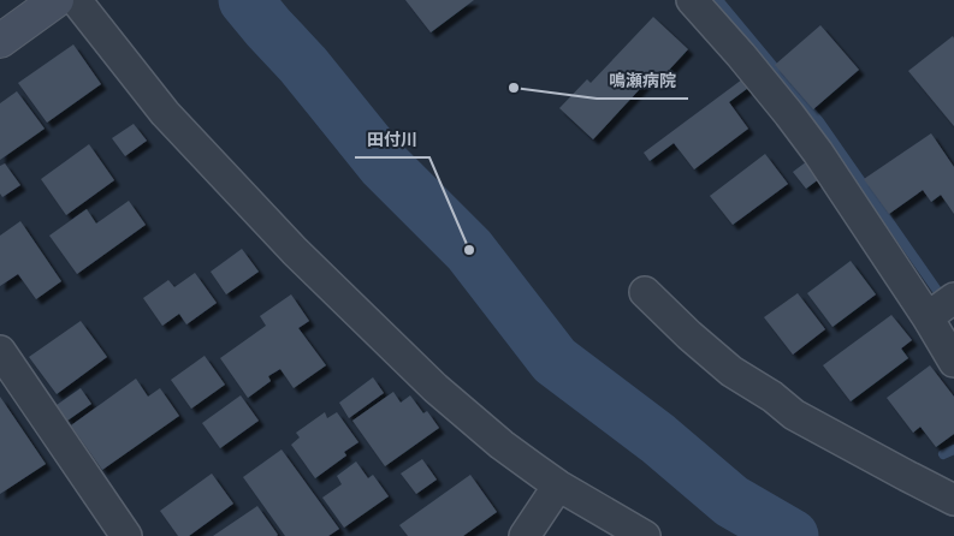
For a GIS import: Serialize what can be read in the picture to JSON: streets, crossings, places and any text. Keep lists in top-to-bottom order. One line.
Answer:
{"places":["鳴瀬病院","田付川"]}
